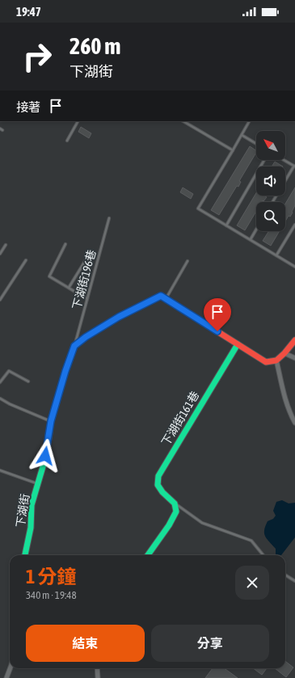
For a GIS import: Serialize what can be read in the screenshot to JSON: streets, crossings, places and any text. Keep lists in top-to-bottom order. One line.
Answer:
{"streets":{"street":["下湖街161巷","下湖街"],"lane":["下湖街196巷"]},"crossings":[["下湖街196巷","下湖街"]],"north":"top left","page":{"status":"19:47","turn":["260 m","下湖街"],"then":"接著","heading":["1 分鐘","340 m · 19:48"],"buttons":["結束","分享"]}}
